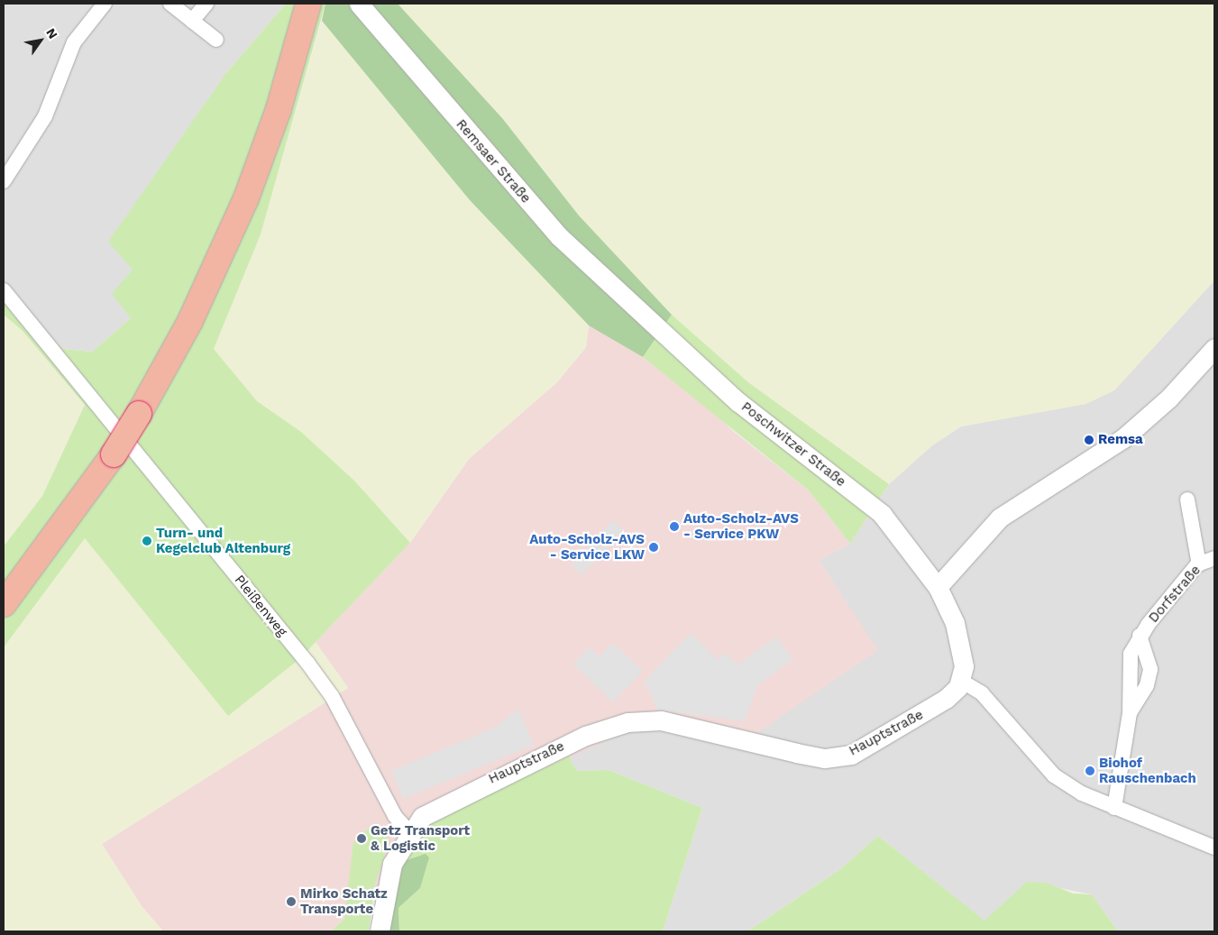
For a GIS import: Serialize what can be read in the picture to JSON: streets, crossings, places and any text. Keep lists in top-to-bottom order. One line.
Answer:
{"streets":{"street":["Remsaer Straße","Poschwitzer Straße","Dorfstraße","Pleißenweg","Hauptstraße"]},"crossings":[["Remsaer Straße","Poschwitzer Straße"],["Pleißenweg","Hauptstraße"]],"places":["Remsa","Auto-Scholz-AVS - Service PKW","Turn- und Kegelclub Altenburg","Auto-Scholz-AVS - Service LKW","Biohof Rauschenbach","Getz Transport & Logistic","Mirko Schatz Transporte"],"north":"top right"}
